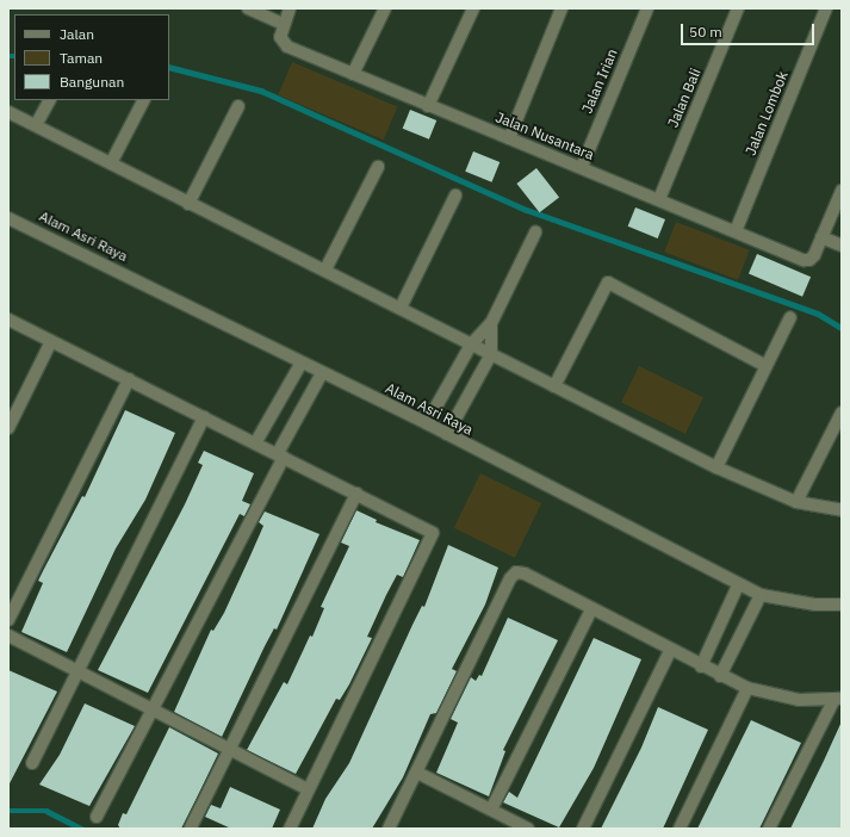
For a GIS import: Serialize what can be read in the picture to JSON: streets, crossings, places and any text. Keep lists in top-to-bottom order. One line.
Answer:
{"streets":{"street":["Jalan Irian","Jalan Bali","Jalan Lombok","Jalan Nusantara","Alam Asri Raya"]},"crossings":[["Jalan Irian","Jalan Nusantara"],["Jalan Bali","Jalan Nusantara"],["Jalan Lombok","Jalan Nusantara"]],"legend":["Jalan","Taman","Bangunan"],"scale_bar":"50 m"}
